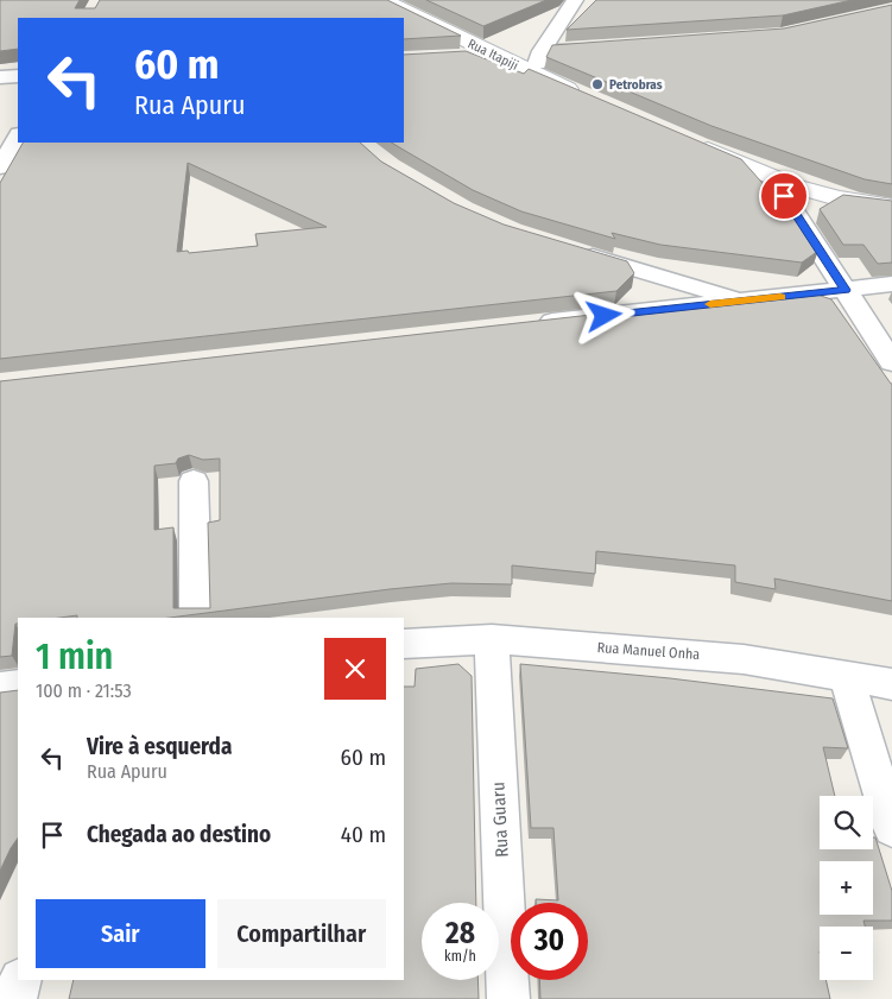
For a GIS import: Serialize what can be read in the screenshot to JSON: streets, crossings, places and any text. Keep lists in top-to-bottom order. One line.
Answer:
{"streets":{"street":["Rua Itapiji","Rua Manuel Onha","Rua Guaru"]},"crossings":[["Rua Manuel Onha","Rua Guaru"]],"places":["Petrobras"],"page":{"turn":["60 m","Rua Apuru"],"heading":["1 min","100 m · 21:53"],"list":[{"name":"Vire à esquerda","note":"Rua Apuru","value":"60 m"},{"name":"Chegada ao destino","value":"40 m"}],"map_buttons":["+","−"],"buttons":["Sair","Compartilhar"],"speed":"28 km/h","limit":"30"}}
